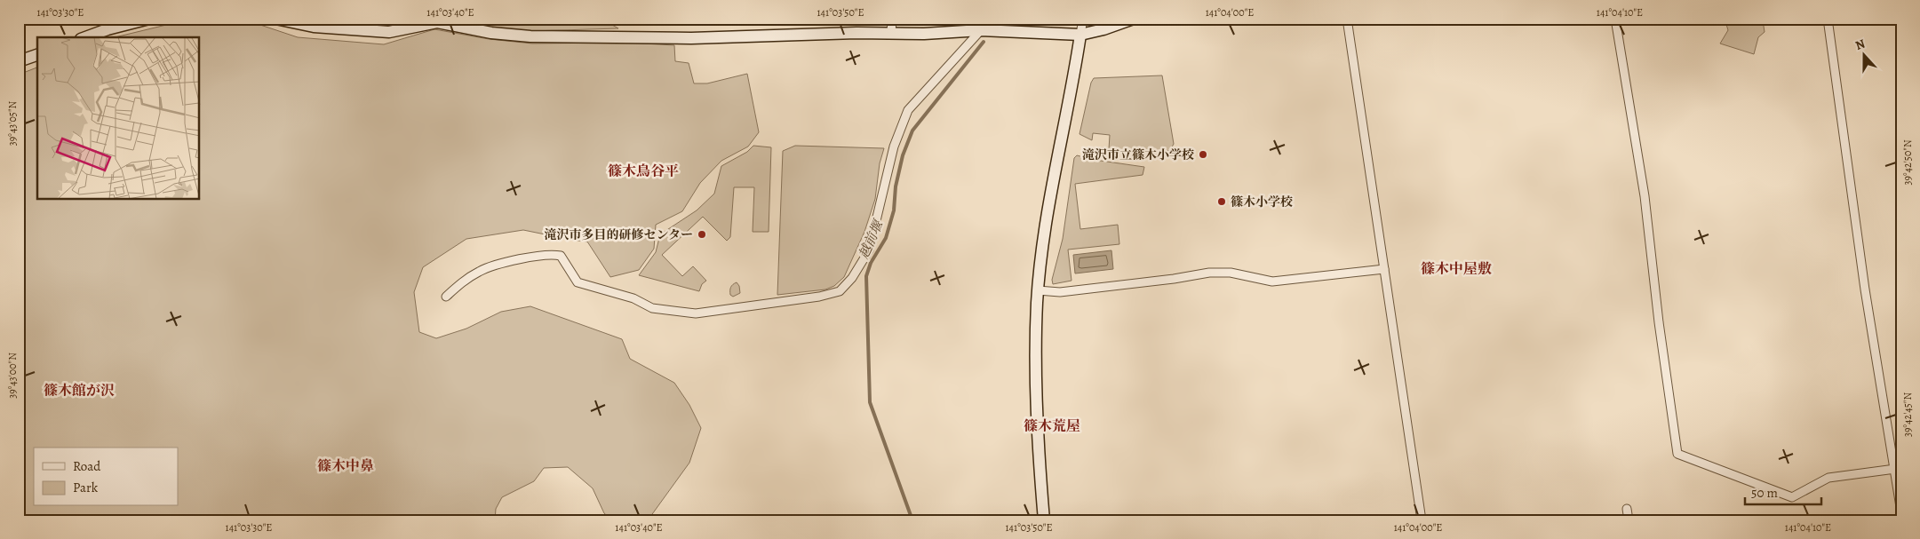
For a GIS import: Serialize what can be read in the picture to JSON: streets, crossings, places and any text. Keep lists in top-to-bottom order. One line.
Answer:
{"districts":["篠木鳥谷平","篠木中屋敷","篠木館が沢","篠木荒屋","篠木中鼻"],"water":["越前堰"],"places":["滝沢市立篠木小学校","篠木小学校","滝沢市多目的研修センター"],"legend":["Road","Park"],"scale_bar":"50 m","north":"top","coordinates":["141°03'30\"E","141°03'40\"E","141°03'50\"E","141°04'00\"E","141°04'10\"E","39°43'05\"N","39°42'50\"N","39°43'00\"N","39°42'45\"N"]}
